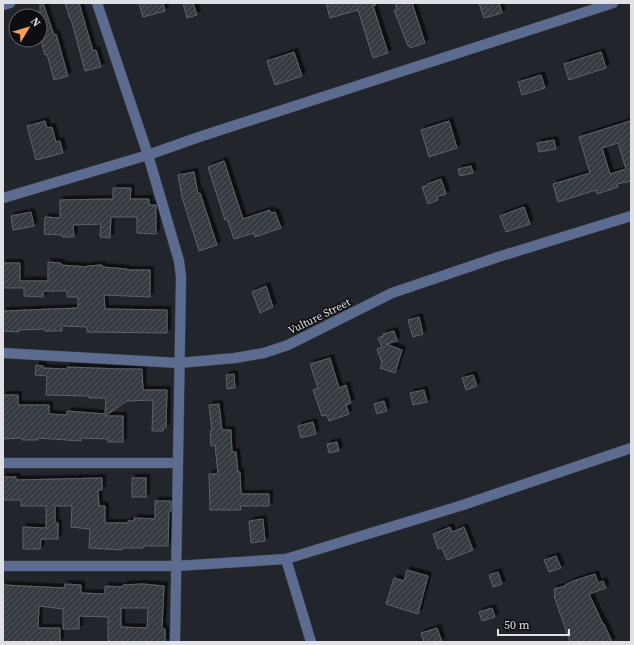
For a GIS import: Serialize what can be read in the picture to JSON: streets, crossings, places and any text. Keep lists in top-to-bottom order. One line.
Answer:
{"streets":{"street":["Vulture Street"]},"scale_bar":"50 m","north":"top right"}
